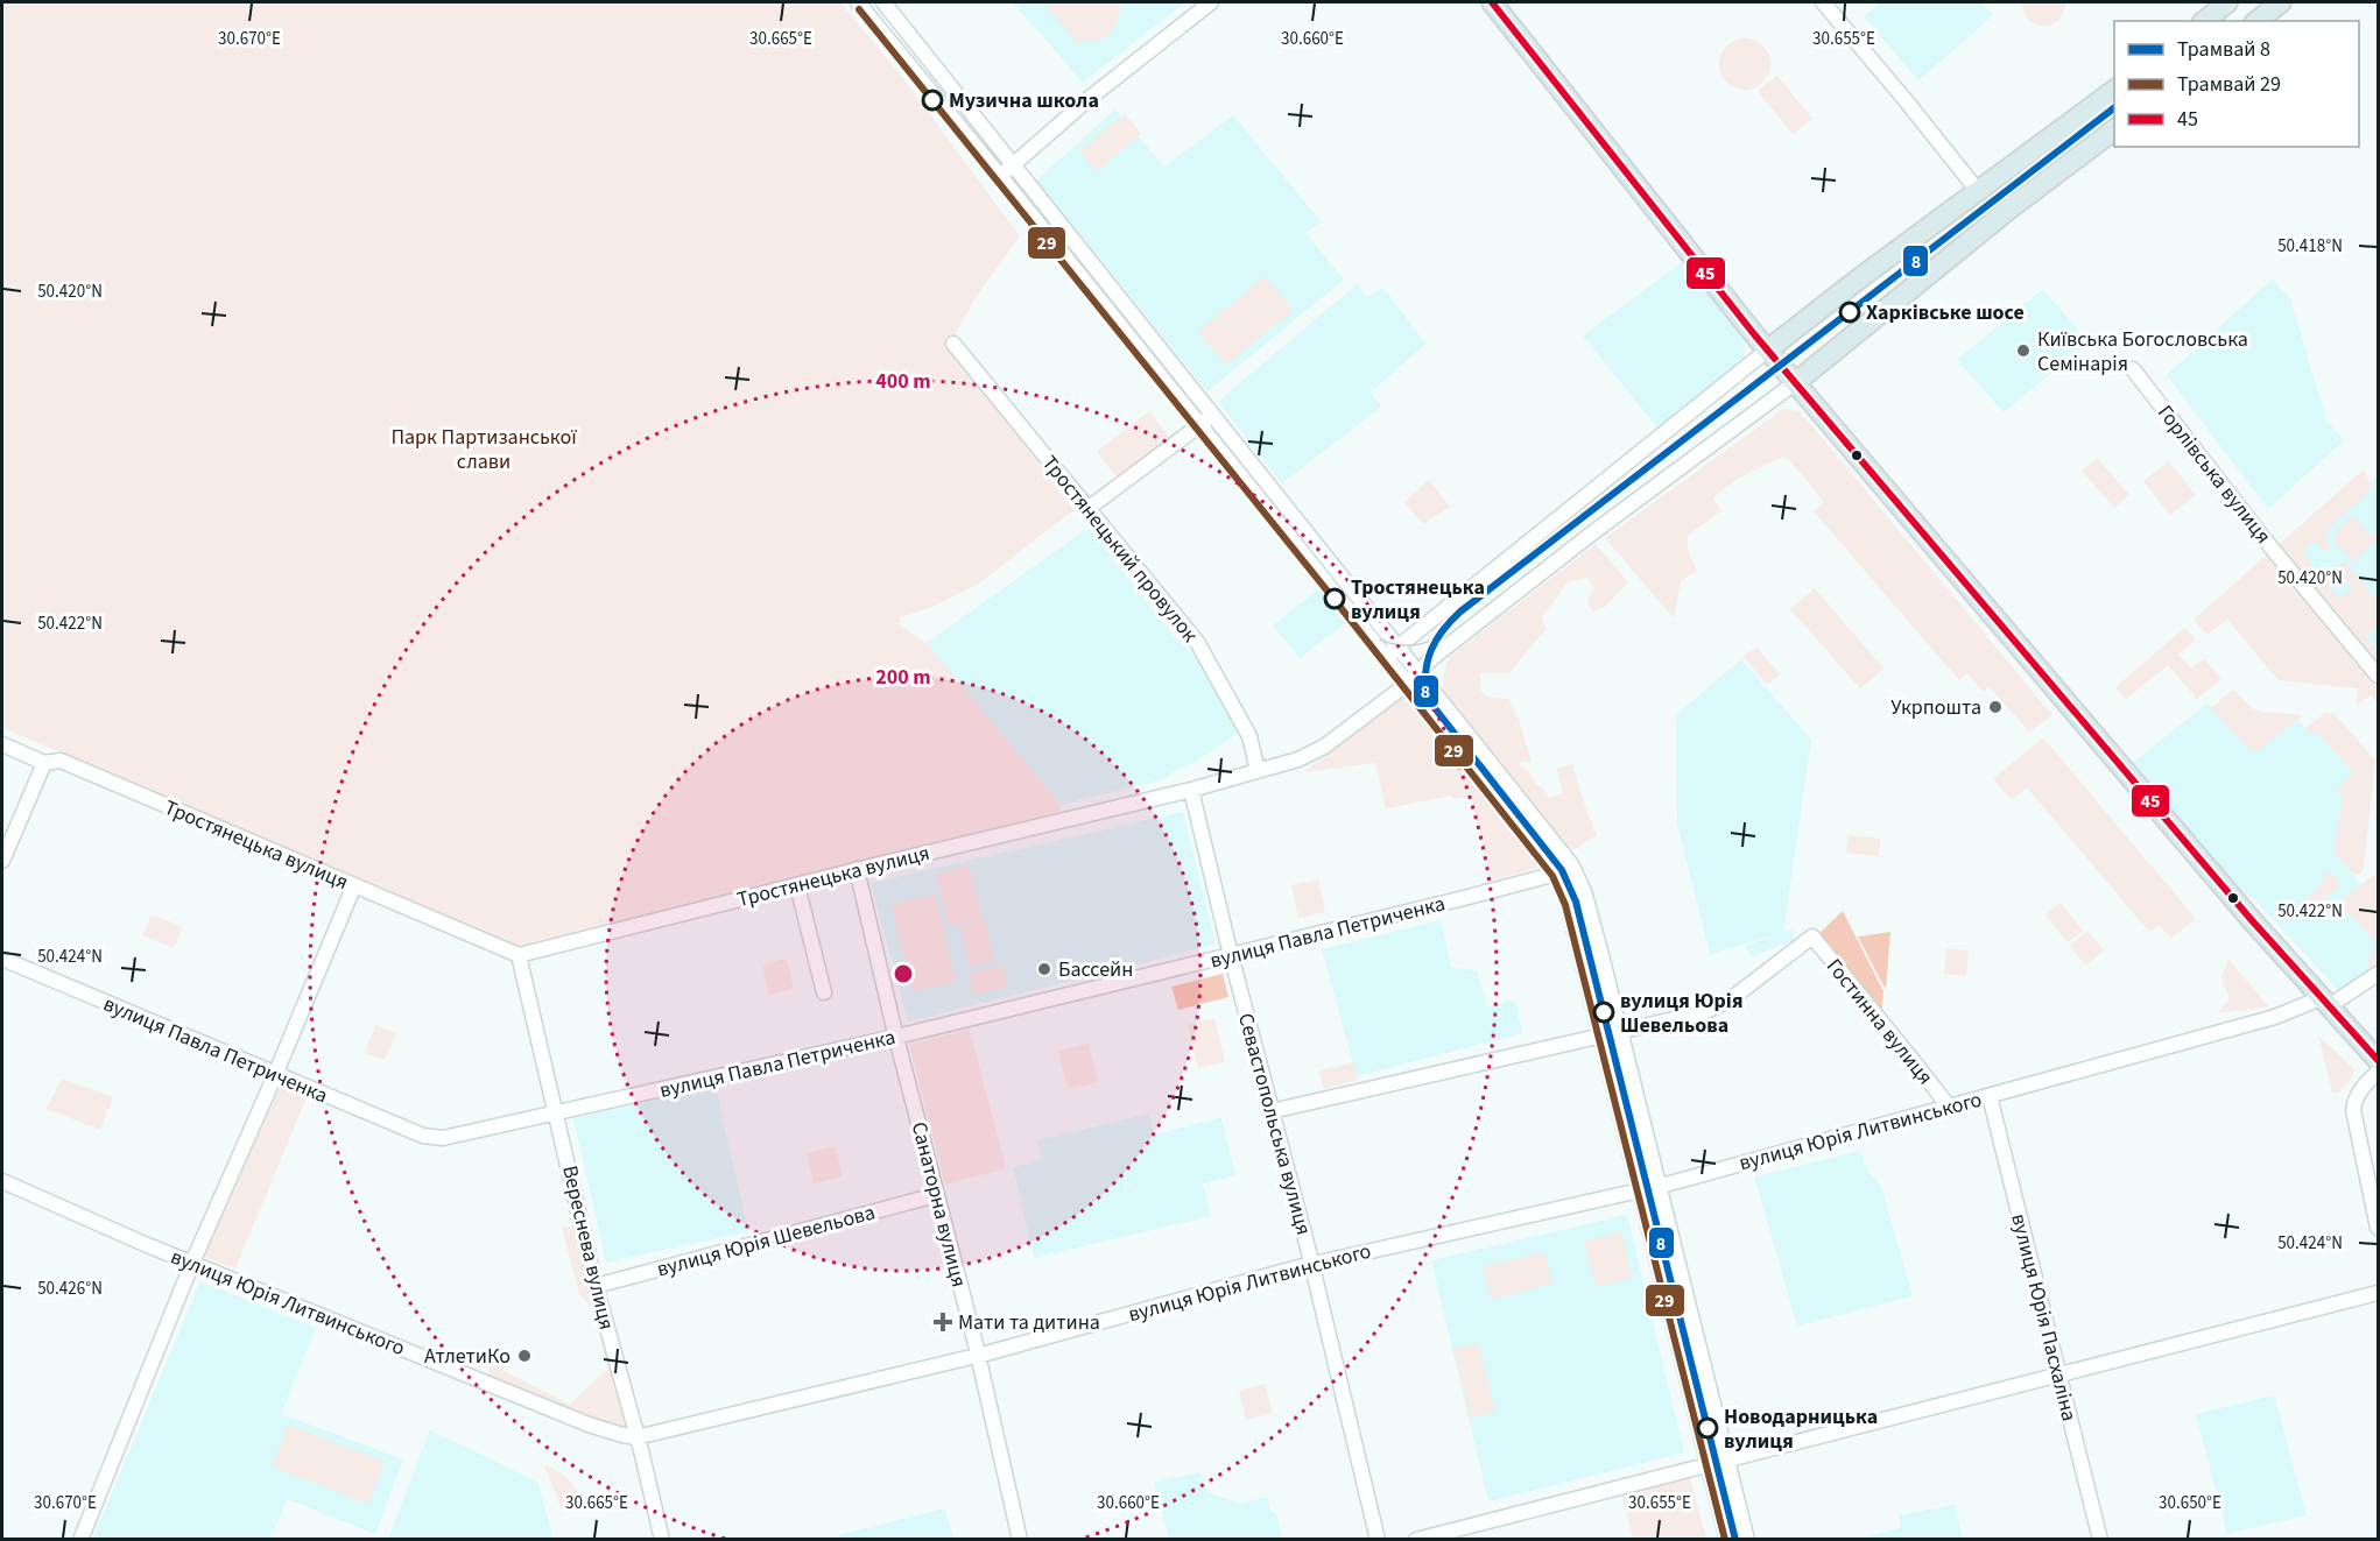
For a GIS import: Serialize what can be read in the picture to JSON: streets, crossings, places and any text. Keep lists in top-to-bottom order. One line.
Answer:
{"streets":{"main road":["Тростянецька вулиця"],"street":["Горлівська вулиця","Тростянецький провулок","вулиця Павла Петриченка","Гостинна вулиця","Севастопольська вулиця","вулиця Юрія Литвинського","Санаторна вулиця","вулиця Юрія Шевельова","Вереснева вулиця","вулиця Юрія Пасхаліна"]},"crossings":[["Тростянецький провулок","Тростянецька вулиця"],["Тростянецька вулиця","Севастопольська вулиця"],["Тростянецька вулиця","Санаторна вулиця"],["Тростянецька вулиця","Вереснева вулиця"],["вулиця Павла Петриченка","Севастопольська вулиця"],["вулиця Павла Петриченка","Санаторна вулиця"],["вулиця Павла Петриченка","Вереснева вулиця"],["Гостинна вулиця","вулиця Юрія Литвинського"],["Севастопольська вулиця","вулиця Юрія Литвинського"],["вулиця Юрія Литвинського","Санаторна вулиця"],["вулиця Юрія Литвинського","Вереснева вулиця"],["вулиця Юрія Литвинського","вулиця Юрія Пасхаліна"],["Санаторна вулиця","вулиця Юрія Шевельова"],["вулиця Юрія Шевельова","Вереснева вулиця"]],"parks":["Парк Партизанської слави"],"places":{"other":["Музична школа","Харківське шосе","Київська Богословська Семінарія","Тростянецька вулиця","Укрпошта","Бассейн","вулиця Юрія Шевельова","АтлетиКо","Новодарницька вулиця"],"health":["Мати та дитина"]},"lines":["transit line 45","tram line 29","tram line 8"],"legend":["Трамвай 8","Трамвай 29","45"],"coordinates":["30.670°E","30.665°E","30.660°E","30.655°E","50.418°N","50.420°N","50.422°N","50.424°N","50.426°N","30.650°E"],"rings":["400 m","200 m"]}
